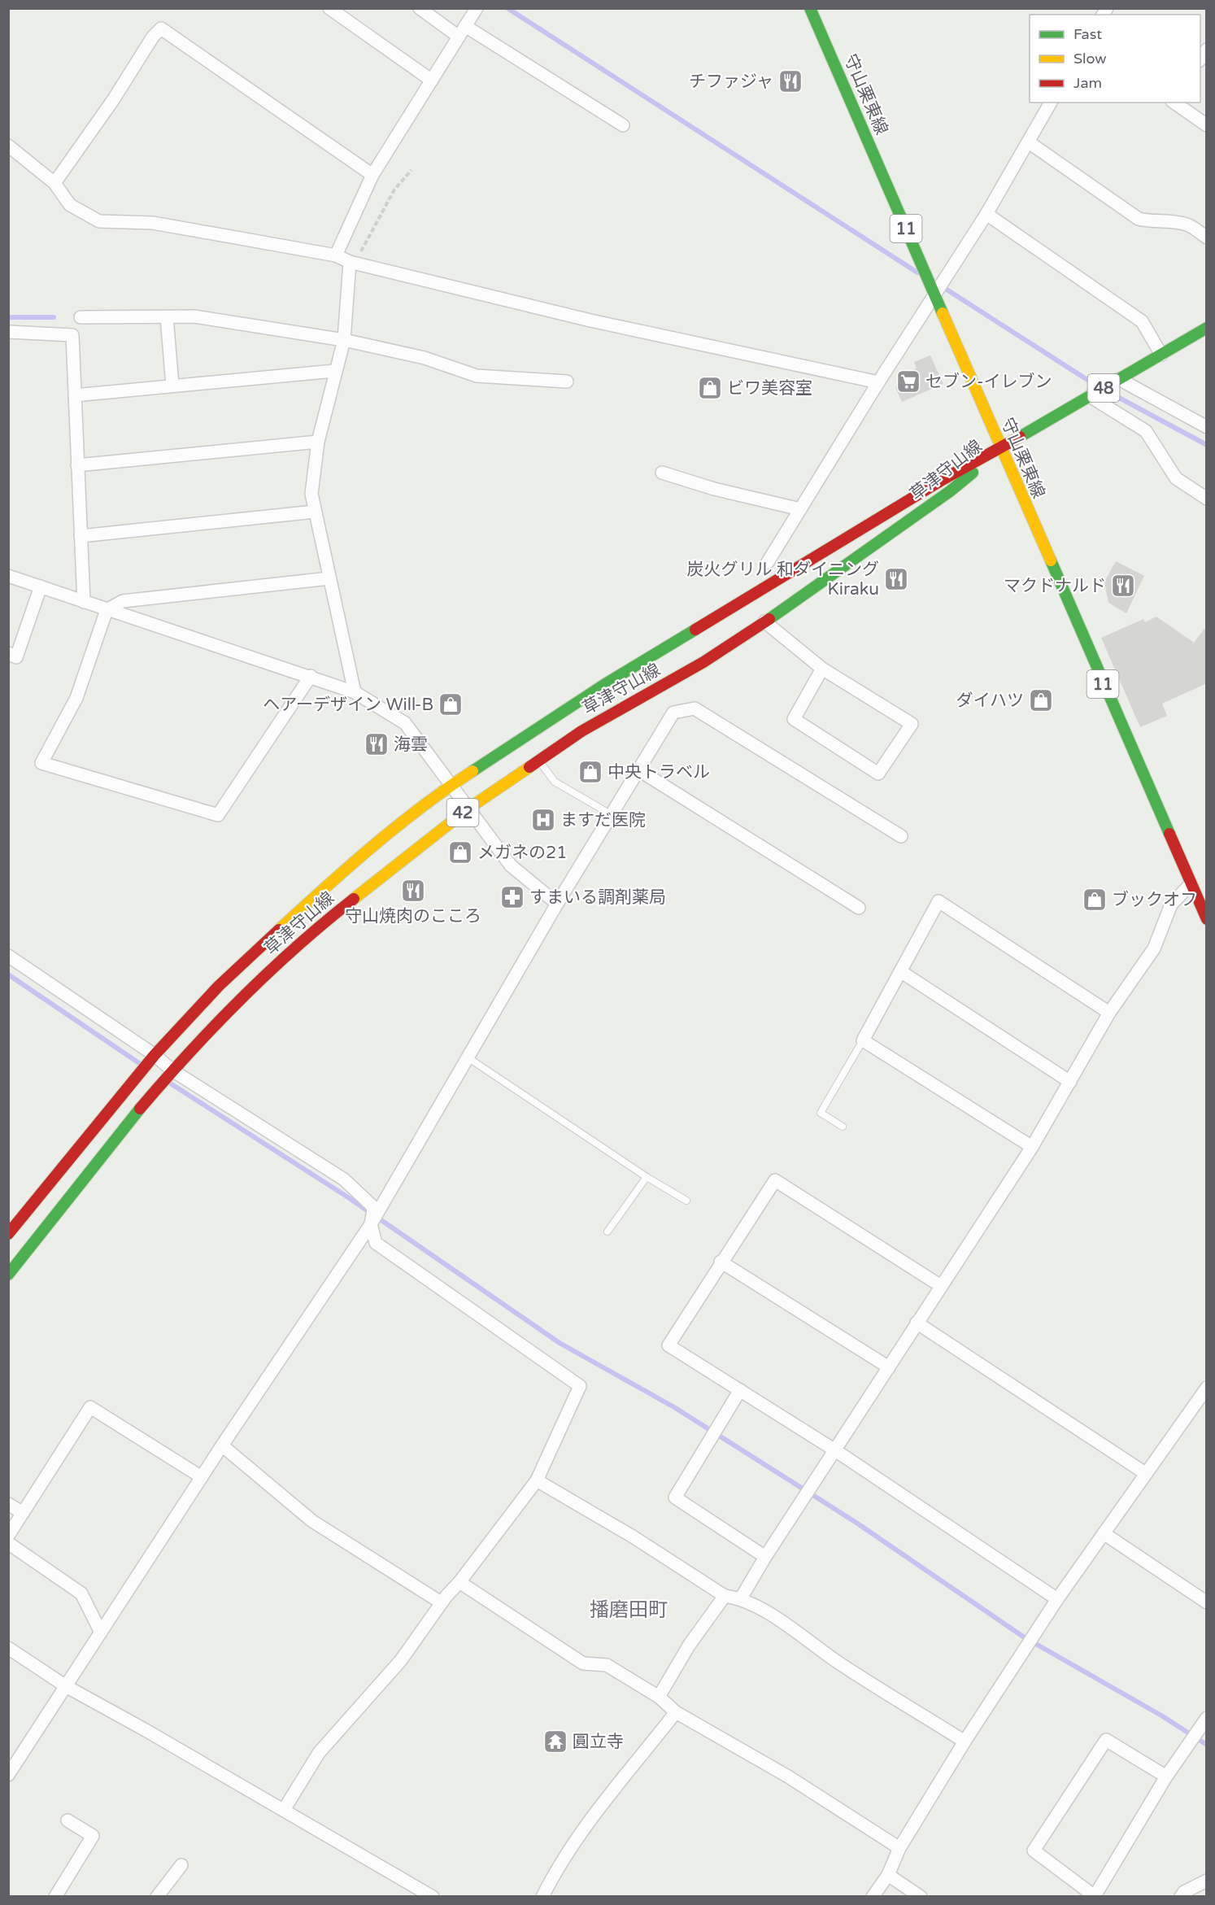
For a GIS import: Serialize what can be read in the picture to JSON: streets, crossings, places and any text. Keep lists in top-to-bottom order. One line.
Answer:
{"streets":{"main road":["守山栗東線","11","48","草津守山線","42"]},"crossings":[["守山栗東線","48"],["守山栗東線","草津守山線"],["48","草津守山線"]],"districts":["播磨田町"],"places":{"restaurant":["チファジャ","炭火グリル 和ダイニング Kiraku","マクドナルド","海雲","守山焼肉のこころ"],"supermarket":["セブン-イレブン"],"shop":["ビワ美容室","ダイハツ","ヘアーデザイン Will-B","中央トラベル","メガネの21","ブックオフ"],"hospital":["ますだ医院"],"pharmacy":["すまいる調剤薬局"],"temple":["圓立寺"]},"legend":["Fast","Slow","Jam"]}
